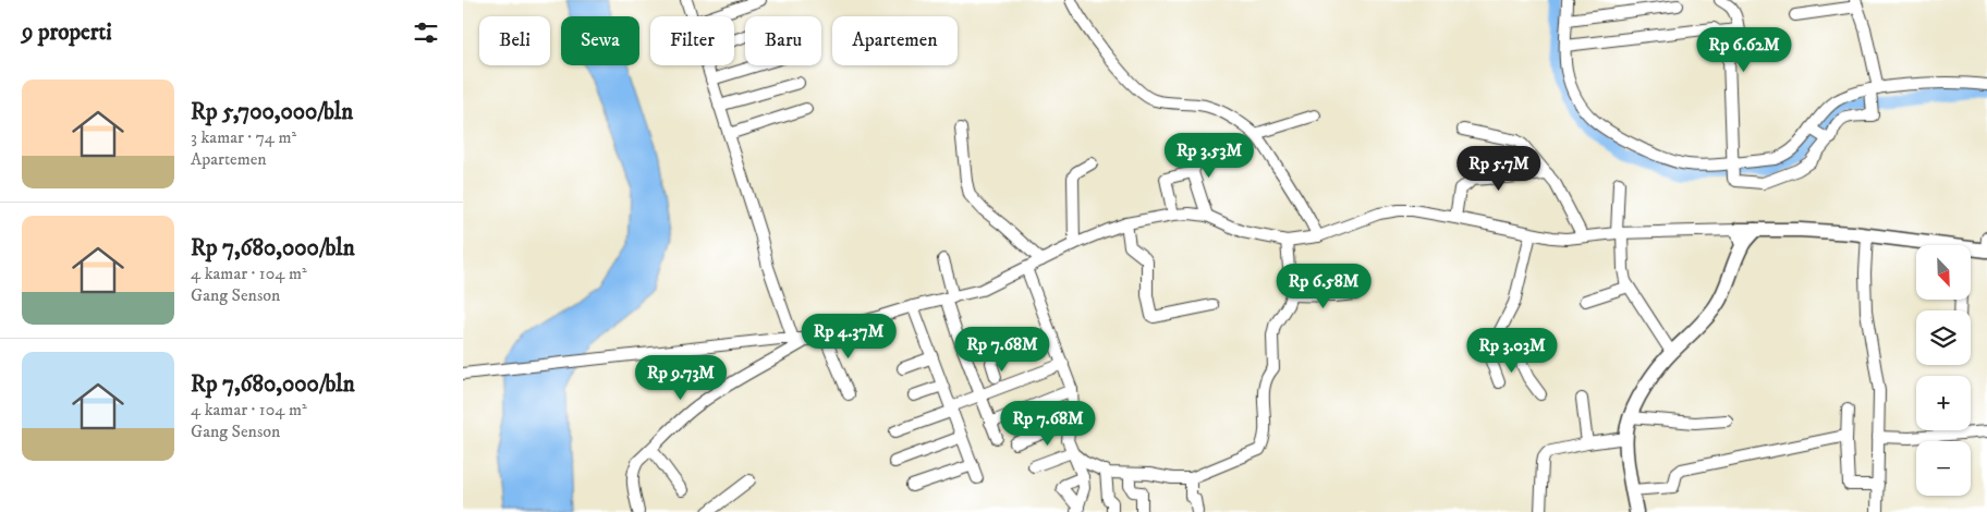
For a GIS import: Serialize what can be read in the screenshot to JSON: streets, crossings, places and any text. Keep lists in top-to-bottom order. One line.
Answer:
{"north":"bottom right","page":{"heading":"9 properti","chip":["Beli","Sewa","Filter","Baru","Apartemen"],"price":["Rp 6.62M","Rp 3.53M","Rp 5.7M","Rp 6.58M","Rp 4.37M","Rp 7.68M","Rp 3.03M","Rp 9.73M","Rp 7.68M"],"list":[{"name":"Rp 5,700,000/bln","note":"3 kamar · 74 m² · Apartemen"},{"name":"Rp 7,680,000/bln","note":"4 kamar · 104 m² · Gang Senson"},{"name":"Rp 7,680,000/bln","note":"4 kamar · 104 m² · Gang Senson"}],"map_buttons":["+","−"]}}
